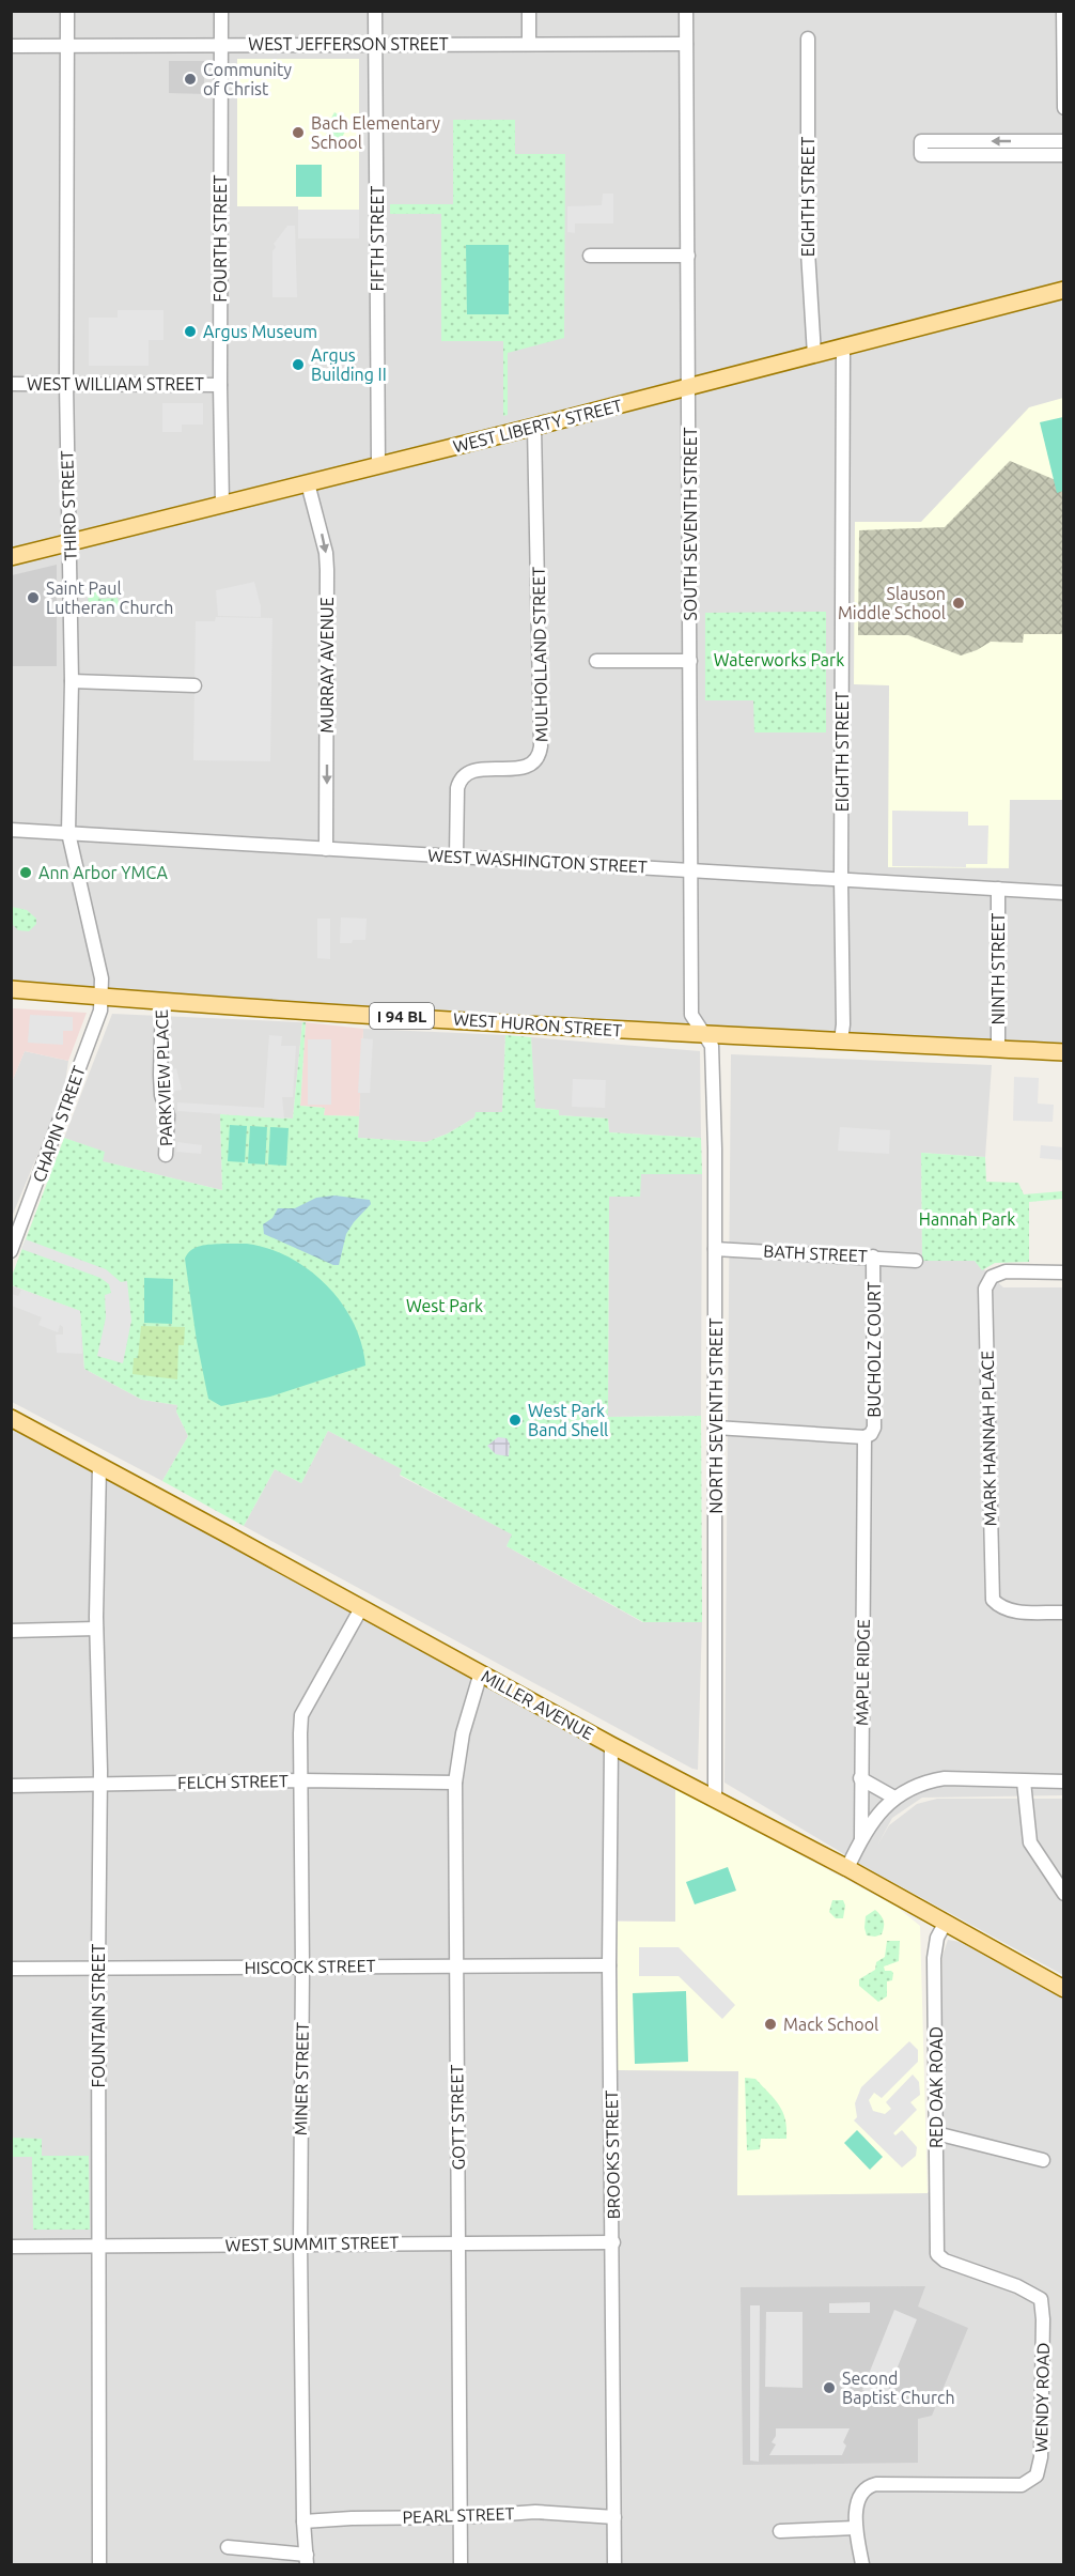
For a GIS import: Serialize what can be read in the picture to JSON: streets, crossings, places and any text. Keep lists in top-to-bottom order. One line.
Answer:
{"streets":{"main road":["WEST LIBERTY STREET","I 94 BL","WEST HURON STREET","MILLER AVENUE"],"street":["WEST JEFFERSON STREET","EIGHTH STREET","FOURTH STREET","FIFTH STREET","WEST WILLIAM STREET","THIRD STREET","SOUTH SEVENTH STREET","MULHOLLAND STREET","MURRAY AVENUE","WEST WASHINGTON STREET","NINTH STREET","PARKVIEW PLACE","CHAPIN STREET","BATH STREET","BUCHOLZ COURT","NORTH SEVENTH STREET","MARK HANNAH PLACE","MAPLE RIDGE","FELCH STREET","HISCOCK STREET","FOUNTAIN STREET","MINER STREET","RED OAK ROAD","GOTT STREET","BROOKS STREET","WEST SUMMIT STREET","WENDY ROAD","PEARL STREET"]},"crossings":[["WEST JEFFERSON STREET","FOURTH STREET"],["WEST JEFFERSON STREET","FIFTH STREET"],["WEST JEFFERSON STREET","THIRD STREET"],["WEST JEFFERSON STREET","SOUTH SEVENTH STREET"],["EIGHTH STREET","WEST LIBERTY STREET"],["EIGHTH STREET","WEST WASHINGTON STREET"],["EIGHTH STREET","WEST HURON STREET"],["FOURTH STREET","WEST WILLIAM STREET"],["FOURTH STREET","WEST LIBERTY STREET"],["FIFTH STREET","WEST LIBERTY STREET"],["WEST WILLIAM STREET","THIRD STREET"],["WEST LIBERTY STREET","THIRD STREET"],["WEST LIBERTY STREET","SOUTH SEVENTH STREET"],["WEST LIBERTY STREET","MULHOLLAND STREET"],["WEST LIBERTY STREET","MURRAY AVENUE"],["THIRD STREET","WEST WASHINGTON STREET"],["THIRD STREET","WEST HURON STREET"],["THIRD STREET","CHAPIN STREET"],["SOUTH SEVENTH STREET","WEST WASHINGTON STREET"],["SOUTH SEVENTH STREET","WEST HURON STREET"],["SOUTH SEVENTH STREET","NORTH SEVENTH STREET"],["MULHOLLAND STREET","WEST WASHINGTON STREET"],["MURRAY AVENUE","WEST WASHINGTON STREET"],["WEST WASHINGTON STREET","NINTH STREET"],["NINTH STREET","WEST HURON STREET"],["WEST HURON STREET","PARKVIEW PLACE"],["WEST HURON STREET","CHAPIN STREET"],["WEST HURON STREET","NORTH SEVENTH STREET"],["BATH STREET","BUCHOLZ COURT"],["BATH STREET","NORTH SEVENTH STREET"],["BUCHOLZ COURT","MAPLE RIDGE"],["NORTH SEVENTH STREET","MILLER AVENUE"],["MILLER AVENUE","FOUNTAIN STREET"],["MILLER AVENUE","MINER STREET"],["MILLER AVENUE","RED OAK ROAD"],["MILLER AVENUE","GOTT STREET"],["MILLER AVENUE","BROOKS STREET"],["FELCH STREET","FOUNTAIN STREET"],["FELCH STREET","MINER STREET"],["FELCH STREET","GOTT STREET"],["HISCOCK STREET","FOUNTAIN STREET"],["HISCOCK STREET","MINER STREET"],["HISCOCK STREET","GOTT STREET"],["HISCOCK STREET","BROOKS STREET"],["FOUNTAIN STREET","WEST SUMMIT STREET"],["MINER STREET","WEST SUMMIT STREET"],["MINER STREET","PEARL STREET"],["RED OAK ROAD","WENDY ROAD"],["GOTT STREET","WEST SUMMIT STREET"],["GOTT STREET","PEARL STREET"],["BROOKS STREET","WEST SUMMIT STREET"],["BROOKS STREET","PEARL STREET"]],"one_way":["MURRAY AVENUE"],"parks":["Waterworks Park","Hannah Park","West Park"],"places":["Community of Christ","Bach Elementary School","Argus Museum","Argus Building II","Saint Paul Lutheran Church","Slauson Middle School","Ann Arbor YMCA","West Park Band Shell","Mack School","Second Baptist Church"]}
